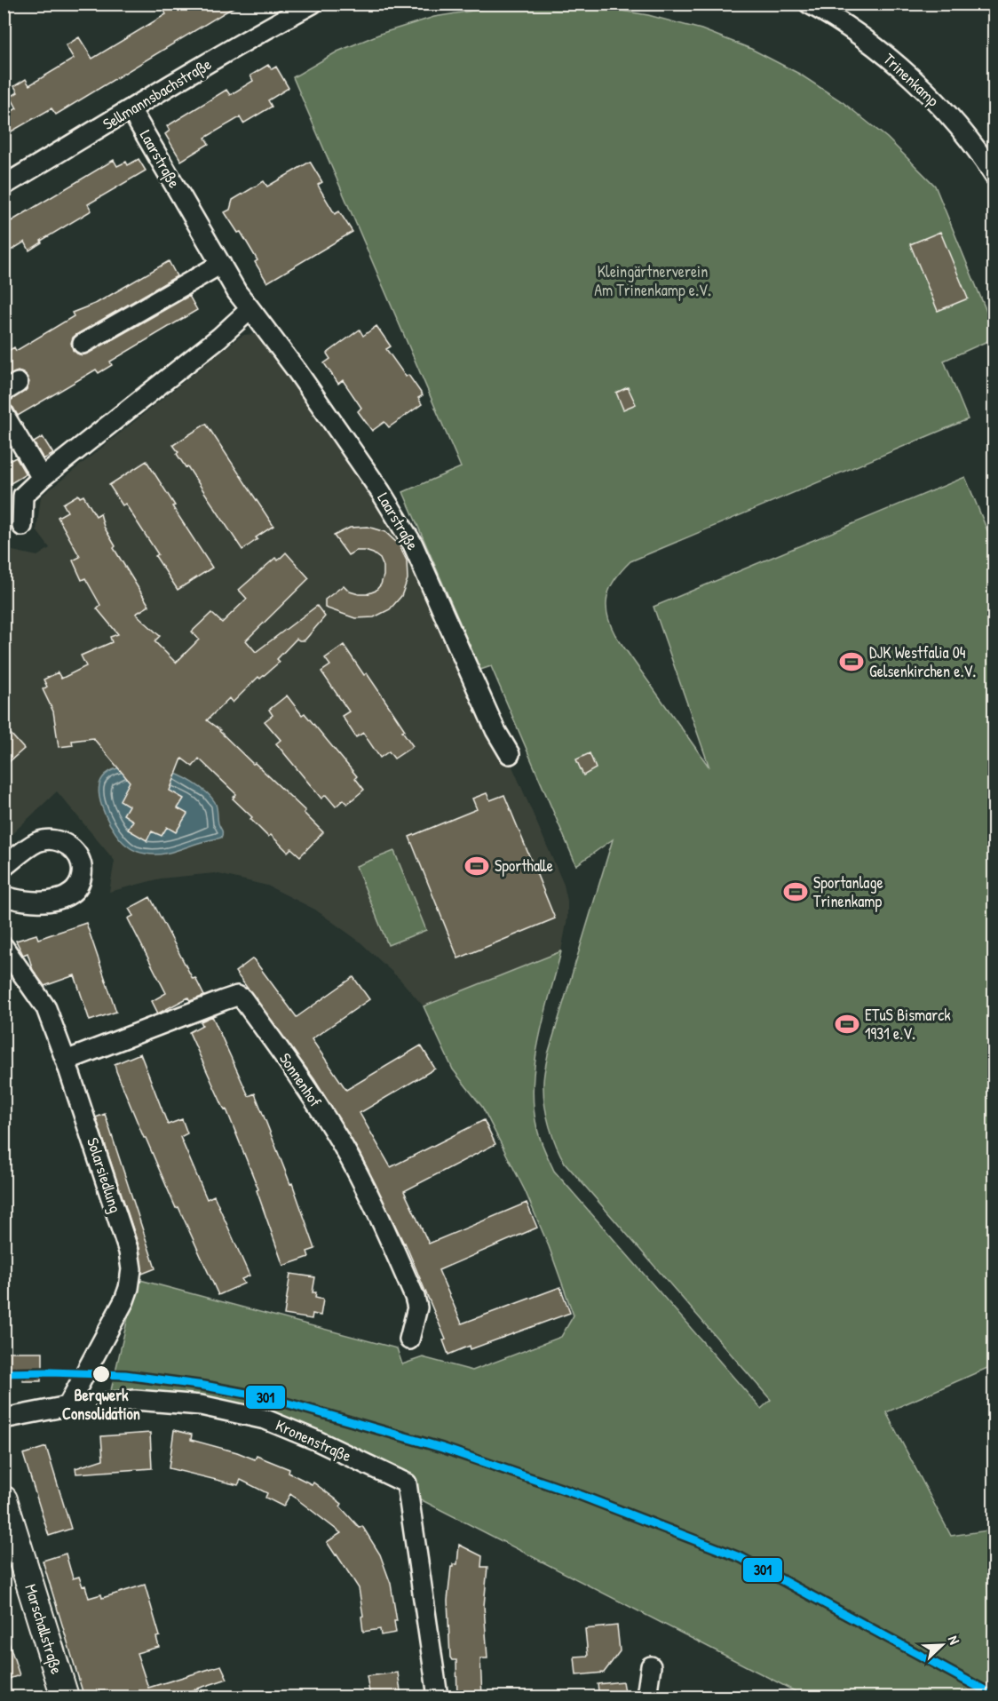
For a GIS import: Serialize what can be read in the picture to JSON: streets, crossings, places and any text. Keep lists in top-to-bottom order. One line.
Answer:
{"streets":{"street":["Trinenkamp","Sellmannsbachstraße","Laarstraße","Sonnenhof","Solarsiedlung","Kronenstraße","Marschallstraße"]},"crossings":[["Sellmannsbachstraße","Laarstraße"],["Sonnenhof","Solarsiedlung"],["Solarsiedlung","Kronenstraße"]],"parks":["Kleingärtnerverein Am Trinenkamp e.V."],"places":{"sports":["DJK Westfalia 04 Gelsenkirchen e.V.","Sporthalle","Sportanlage Trinenkamp","ETuS Bismarck 1931 e.V."],"other":["Bergwerk Consolidation"]},"lines":["transit line 301"],"north":"top right"}
